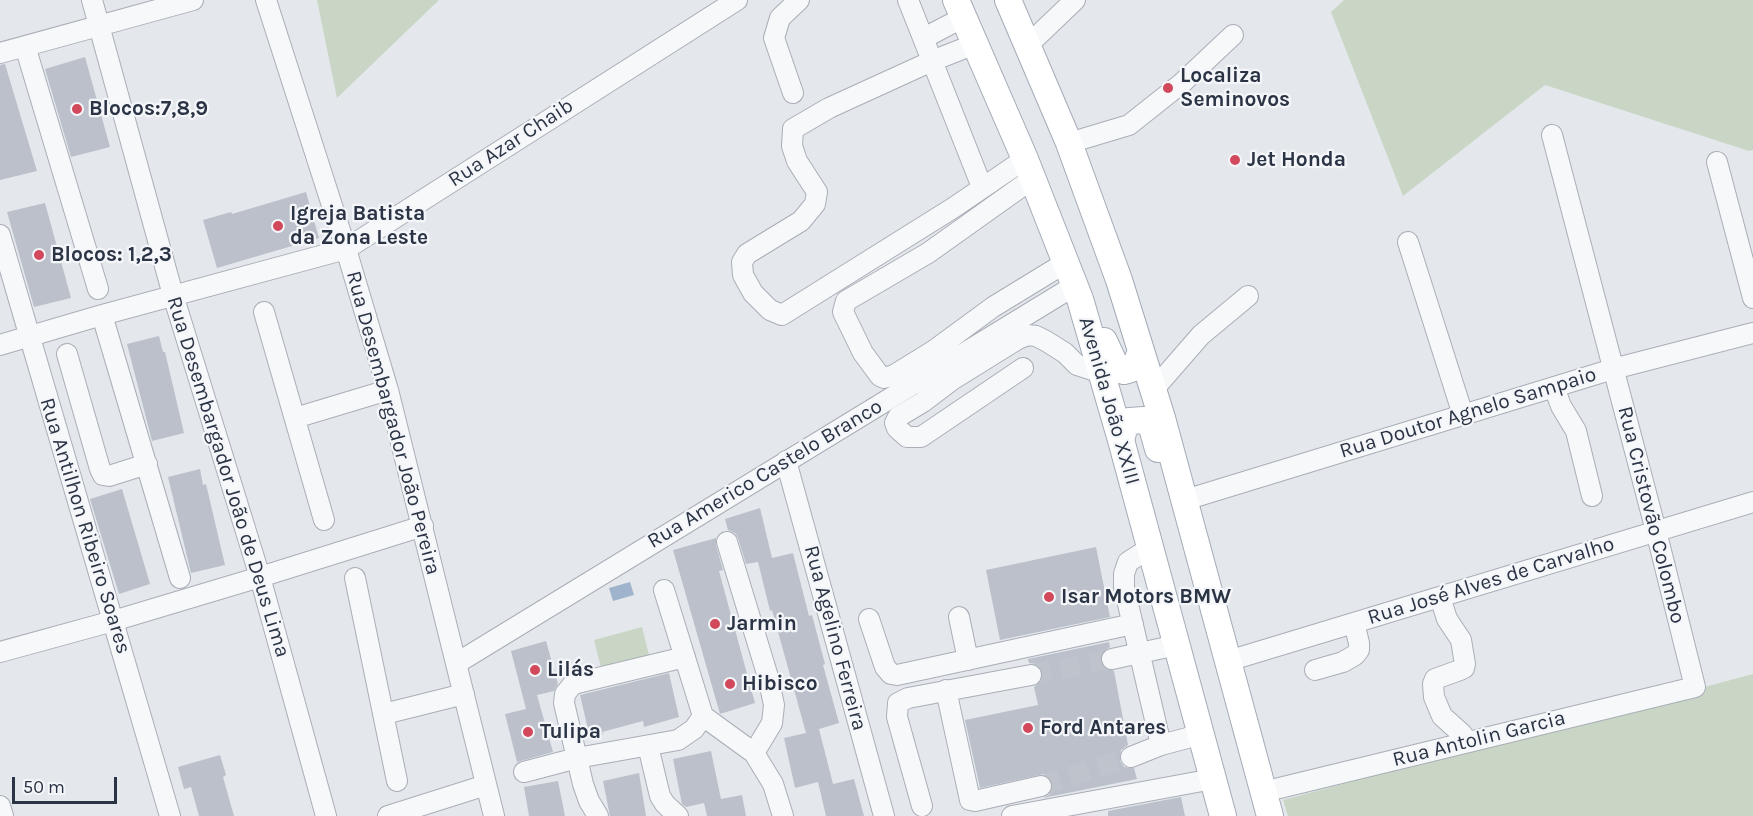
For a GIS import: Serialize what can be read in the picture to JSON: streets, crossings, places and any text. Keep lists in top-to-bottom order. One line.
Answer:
{"streets":{"main road":["Avenida João XXIII"],"street":["Rua Azar Chaib","Rua Doutor Agnelo Sampaio","Rua Desembargador João Pereira","Rua Americo Castelo Branco","Rua Desembargador João de Deus Lima","Rua Cristovão Colombo","Rua Antilhon Ribeiro Soares","Rua José Alves de Carvalho","Rua Agelino Ferreira","Rua Antolin Garcia"]},"crossings":[["Rua Azar Chaib","Rua Desembargador João Pereira"],["Rua Azar Chaib","Rua Desembargador João de Deus Lima"],["Rua Azar Chaib","Rua Antilhon Ribeiro Soares"],["Avenida João XXIII","Rua Doutor Agnelo Sampaio"],["Avenida João XXIII","Rua Americo Castelo Branco"],["Avenida João XXIII","Rua José Alves de Carvalho"],["Avenida João XXIII","Rua Antolin Garcia"],["Rua Doutor Agnelo Sampaio","Rua Cristovão Colombo"],["Rua Desembargador João Pereira","Rua Americo Castelo Branco"],["Rua Americo Castelo Branco","Rua Agelino Ferreira"],["Rua Cristovão Colombo","Rua José Alves de Carvalho"],["Rua Cristovão Colombo","Rua Antolin Garcia"]],"places":["Localiza Seminovos","Blocos:7,8,9","Jet Honda","Igreja Batista da Zona Leste","Blocos: 1,2,3","Isar Motors BMW","Jarmin","Lilás","Hibisco","Ford Antares","Tulipa"],"scale_bar":"50 m"}
